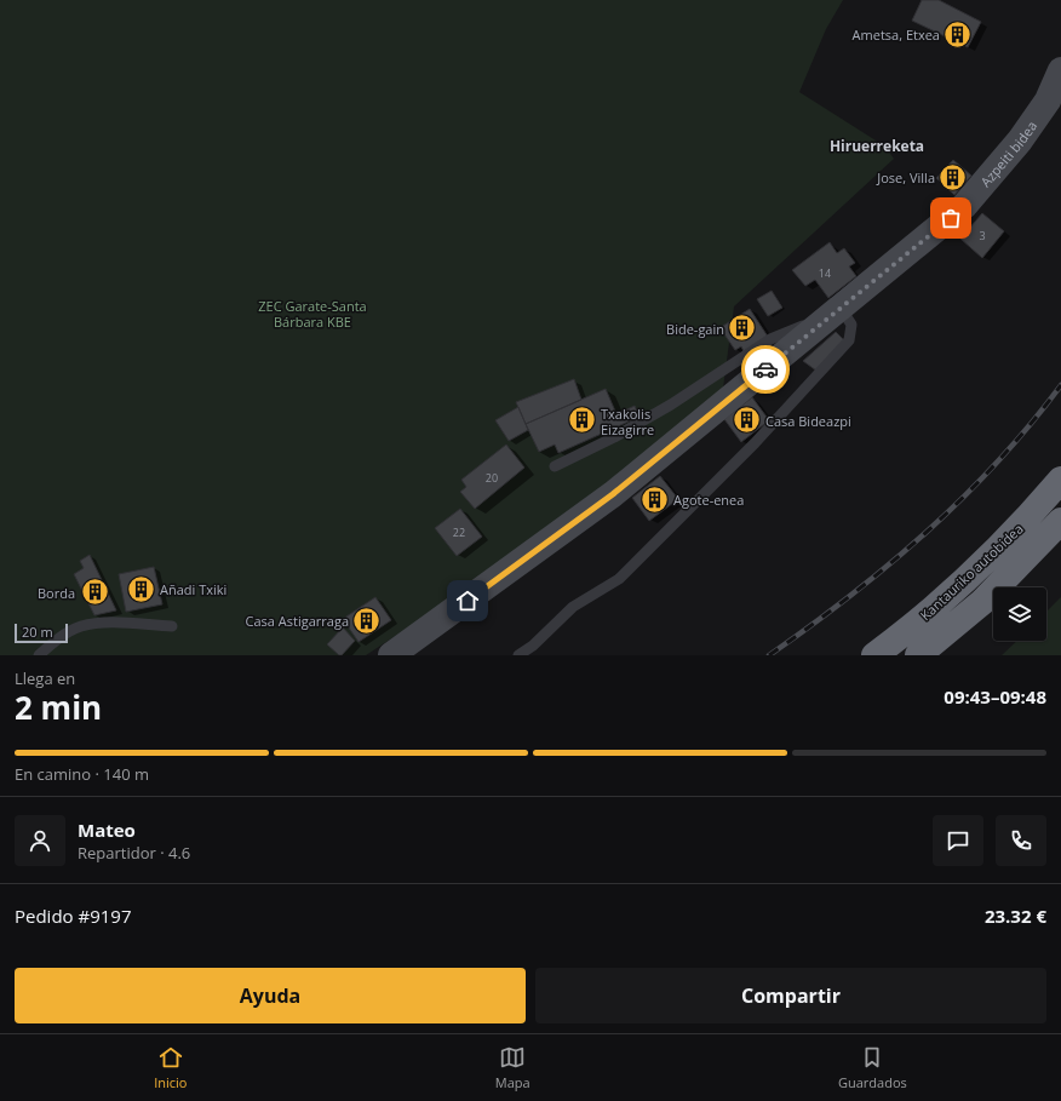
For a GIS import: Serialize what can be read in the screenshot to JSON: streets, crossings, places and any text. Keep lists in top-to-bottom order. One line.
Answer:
{"streets":{"highway":["Kantauriko autobidea"],"main road":["Azpeiti bidea"]},"districts":["Hiruerreketa"],"parks":["ZEC Garate-Santa Bárbara KBE"],"places":{"building":["Ametsa, Etxea","Jose, Villa","Bide-gain","Txakolis Eizagirre","Casa Bideazpi","Agote-enea","Añadi Txiki","Borda","Casa Astigarraga"]},"house_numbers":["3","14","20","22"],"scale_bar":"20 m","page":{"scale":"20 m","heading":["2 min","Llega en","09:43–09:48"],"panel":["Mateo","Repartidor · 4.6","Pedido #9197","23.32 €"],"bar":"En camino · 140 m","buttons":["Ayuda","Compartir"],"tabs":["Inicio","Mapa","Guardados"]}}
